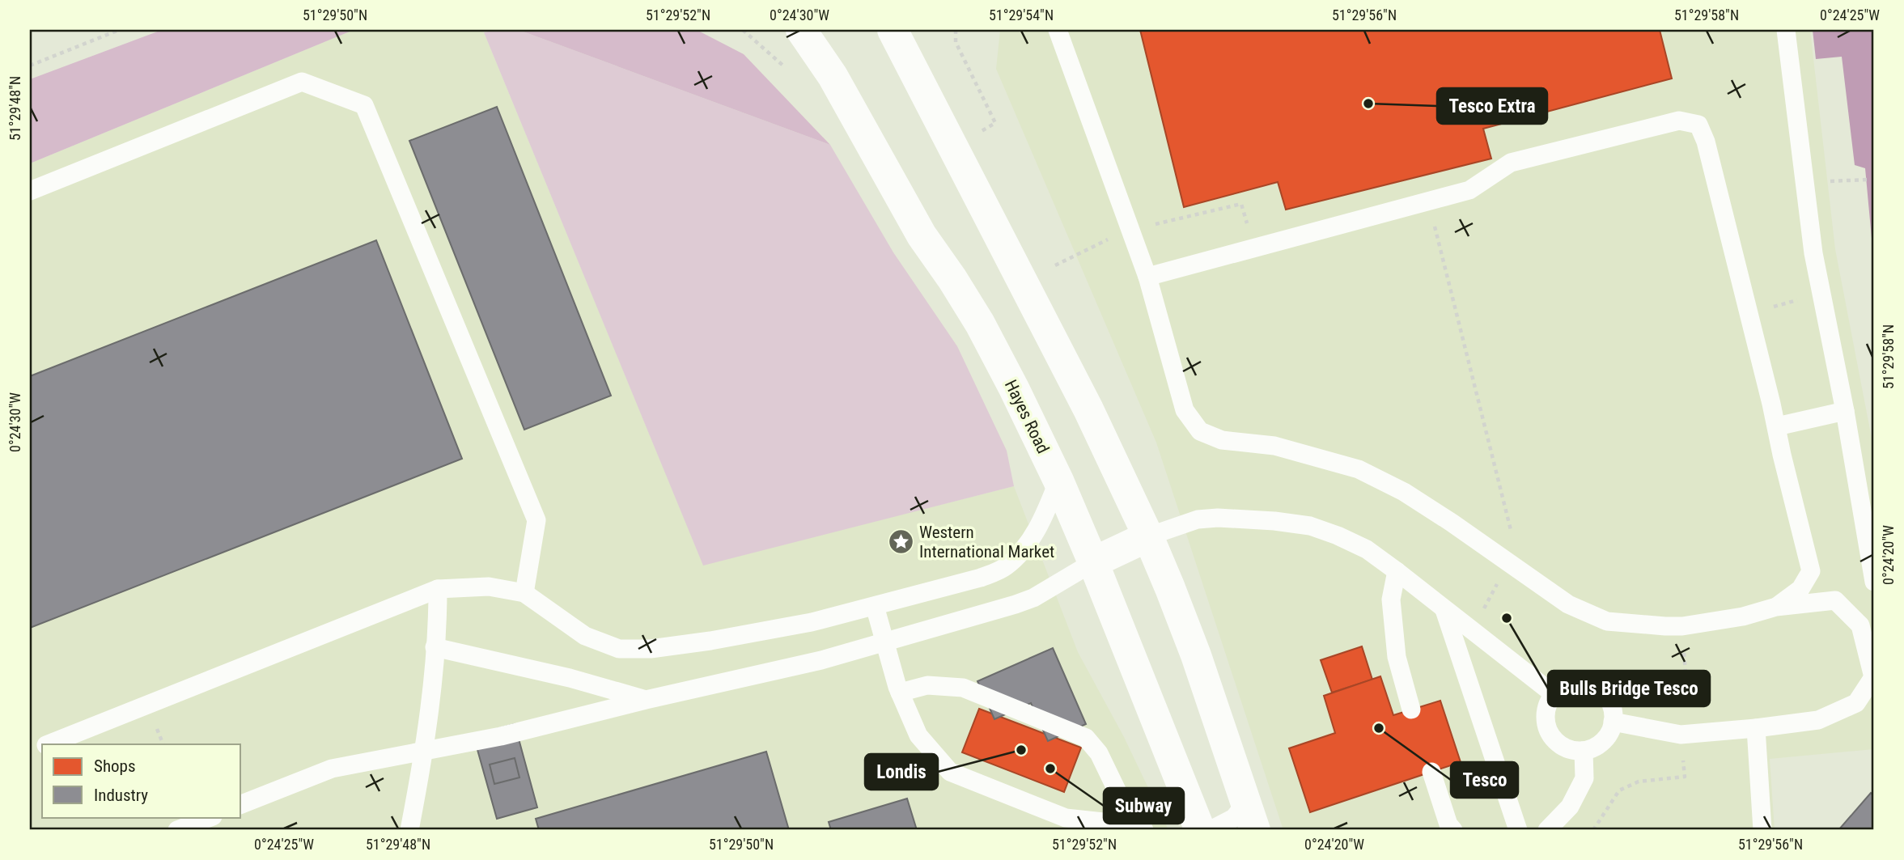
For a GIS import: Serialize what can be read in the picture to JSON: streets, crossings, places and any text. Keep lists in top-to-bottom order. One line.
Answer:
{"streets":{"street":["Hayes Road"]},"places":{"other":["Tesco Extra","Bulls Bridge Tesco","Tesco","Londis","Subway"],"place":["Western International Market"]},"legend":["Shops","Industry"],"coordinates":["51°29'50\"N","51°29'52\"N","0°24'30\"W","51°29'54\"N","51°29'56\"N","51°29'58\"N","0°24'25\"W","51°29'48\"N","0°24'20\"W"]}
